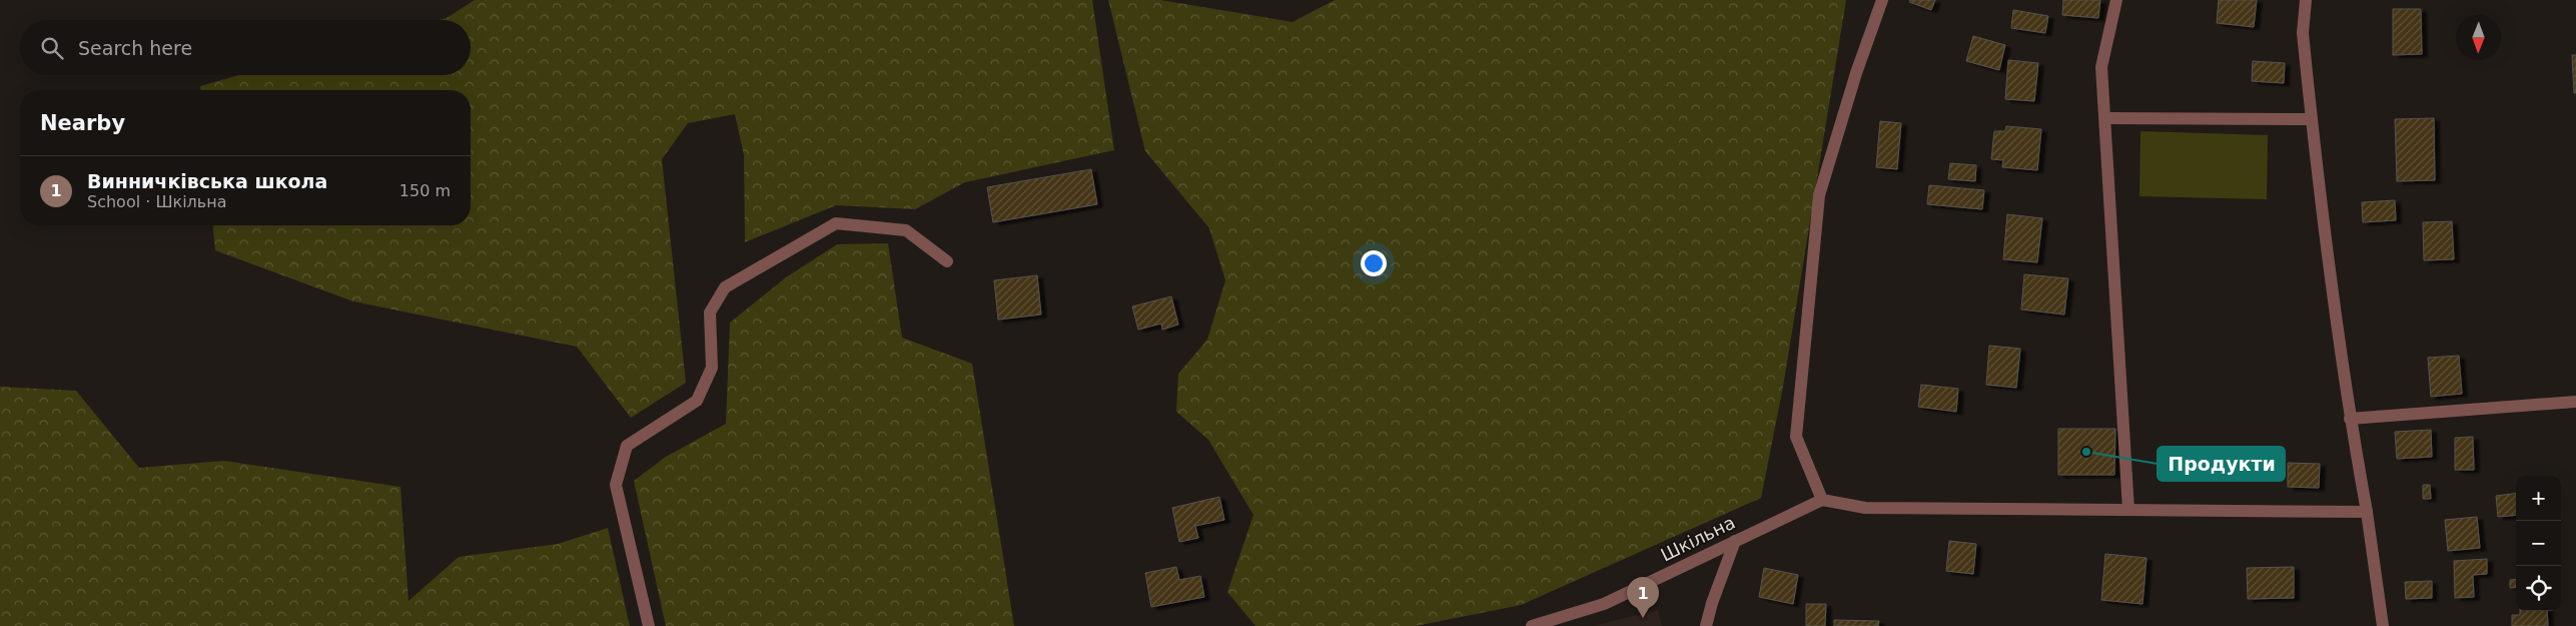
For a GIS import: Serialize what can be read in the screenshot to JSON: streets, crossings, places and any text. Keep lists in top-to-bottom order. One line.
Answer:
{"streets":{"street":["Шкільна"]},"places":["Продукти"],"north":"bottom","page":{"search":"Search here","heading":"Nearby","list":[{"mark":"1","name":"Винничківська школа","note":"School · Шкільна","value":"150 m"}],"map_buttons":["+","−"],"pins":"1"}}
